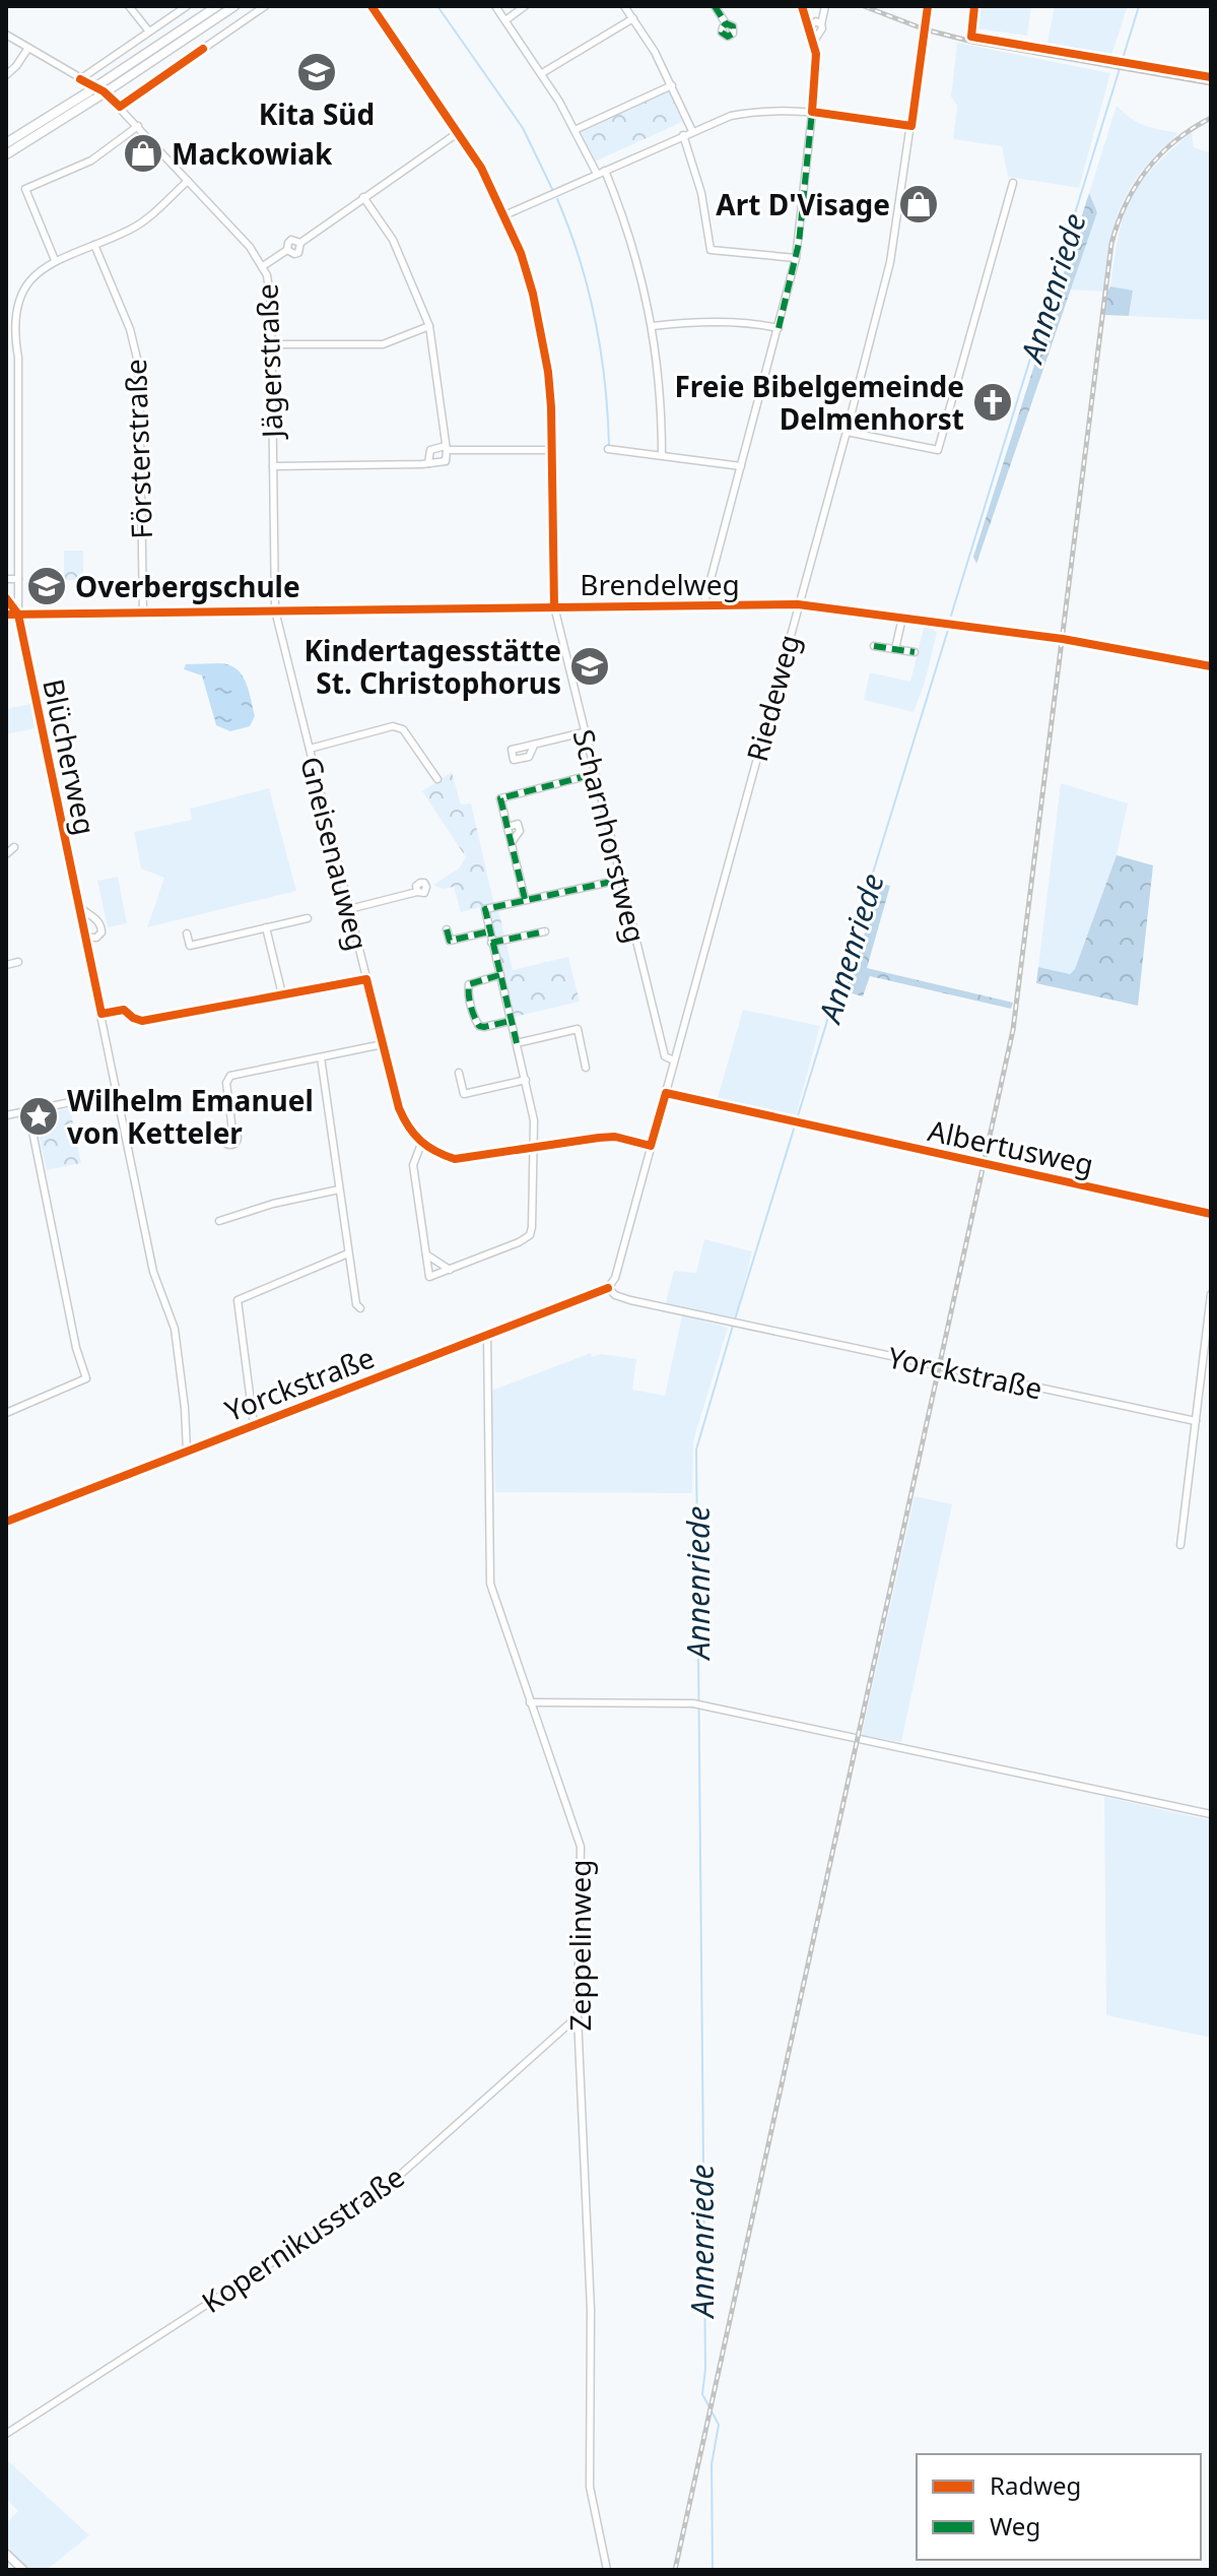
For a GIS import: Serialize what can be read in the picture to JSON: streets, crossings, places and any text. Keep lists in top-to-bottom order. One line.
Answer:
{"streets":{"street":["Jägerstraße","Försterstraße","Brendelweg","Riedeweg","Blücherweg","Scharnhorstweg","Gneisenauweg","Albertusweg","Yorckstraße","Zeppelinweg","Kopernikusstraße"]},"crossings":[["Jägerstraße","Brendelweg"],["Jägerstraße","Gneisenauweg"],["Försterstraße","Brendelweg"],["Brendelweg","Riedeweg"],["Brendelweg","Blücherweg"],["Brendelweg","Scharnhorstweg"],["Brendelweg","Gneisenauweg"],["Riedeweg","Scharnhorstweg"],["Riedeweg","Yorckstraße"],["Blücherweg","Yorckstraße"],["Yorckstraße","Zeppelinweg"],["Zeppelinweg","Kopernikusstraße"]],"water":["Annenriede"],"places":{"school or university":["Kita Süd","Overbergschule","Kindertagesstätte St. Christophorus"],"shop":["Mackowiak","Art D'Visage"],"church":["Freie Bibelgemeinde Delmenhorst"],"place":["Wilhelm Emanuel von Ketteler"]},"legend":["Radweg","Weg"]}
